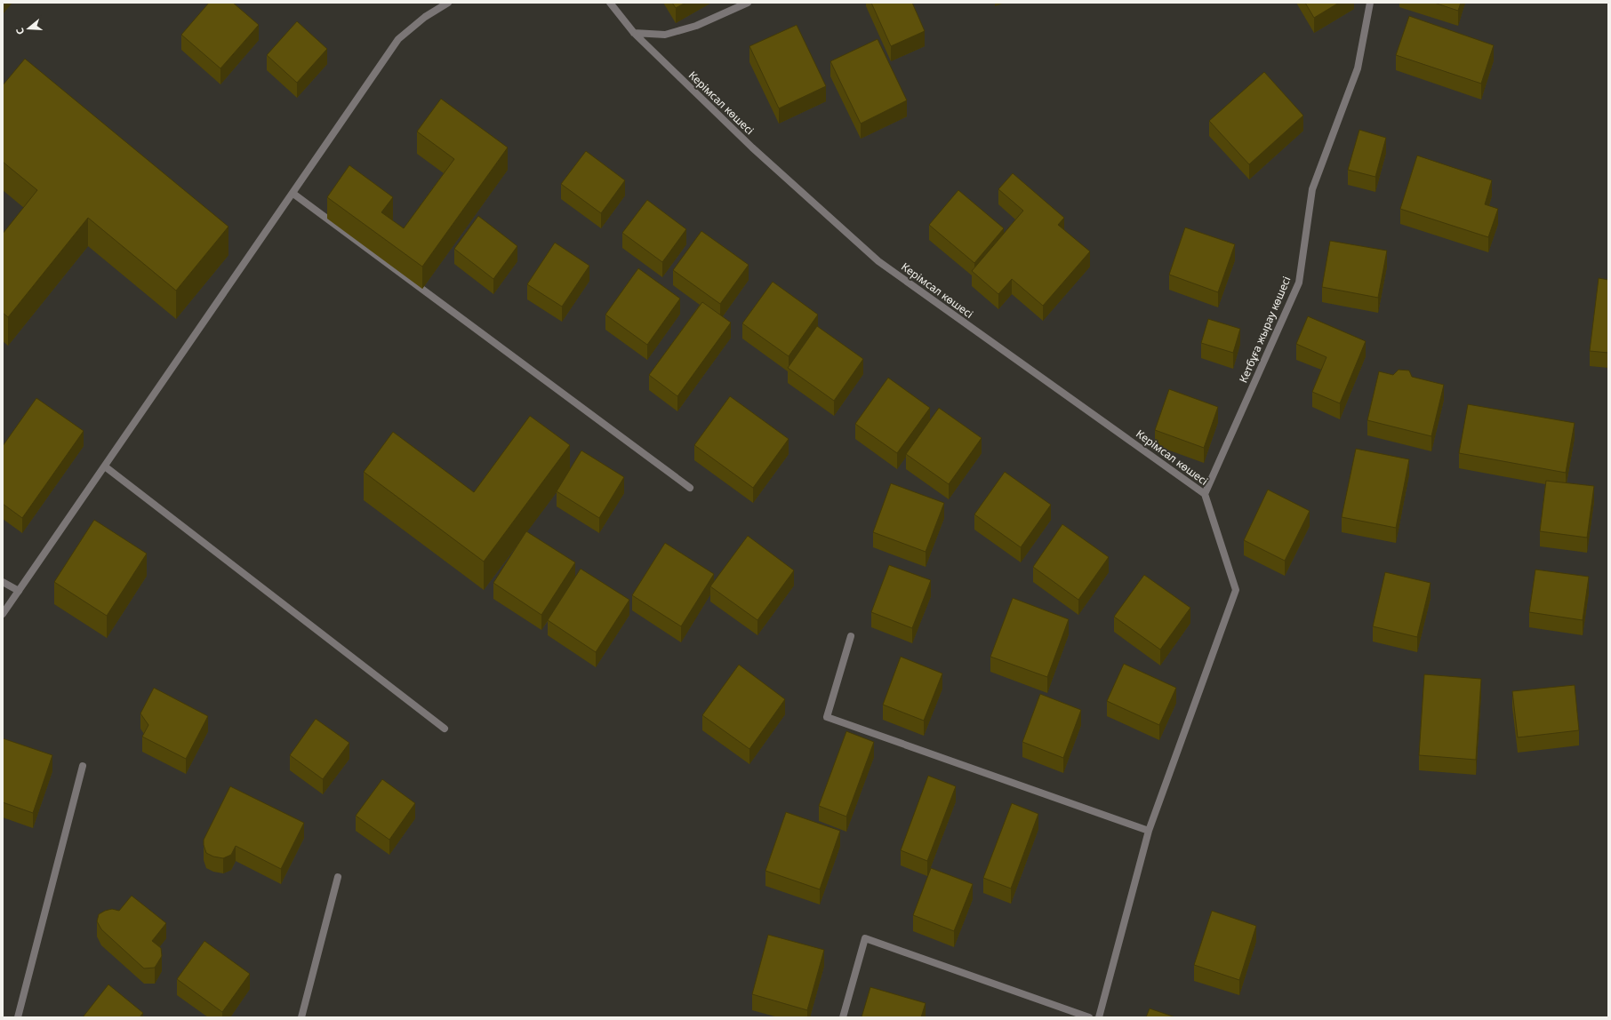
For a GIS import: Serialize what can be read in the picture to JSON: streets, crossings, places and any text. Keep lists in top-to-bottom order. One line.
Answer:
{"streets":{"street":["Керімсал көшесі","Кетбұға жырау көшесі"]},"crossings":[["Керімсал көшесі","Кетбұға жырау көшесі"]],"north":"left"}
